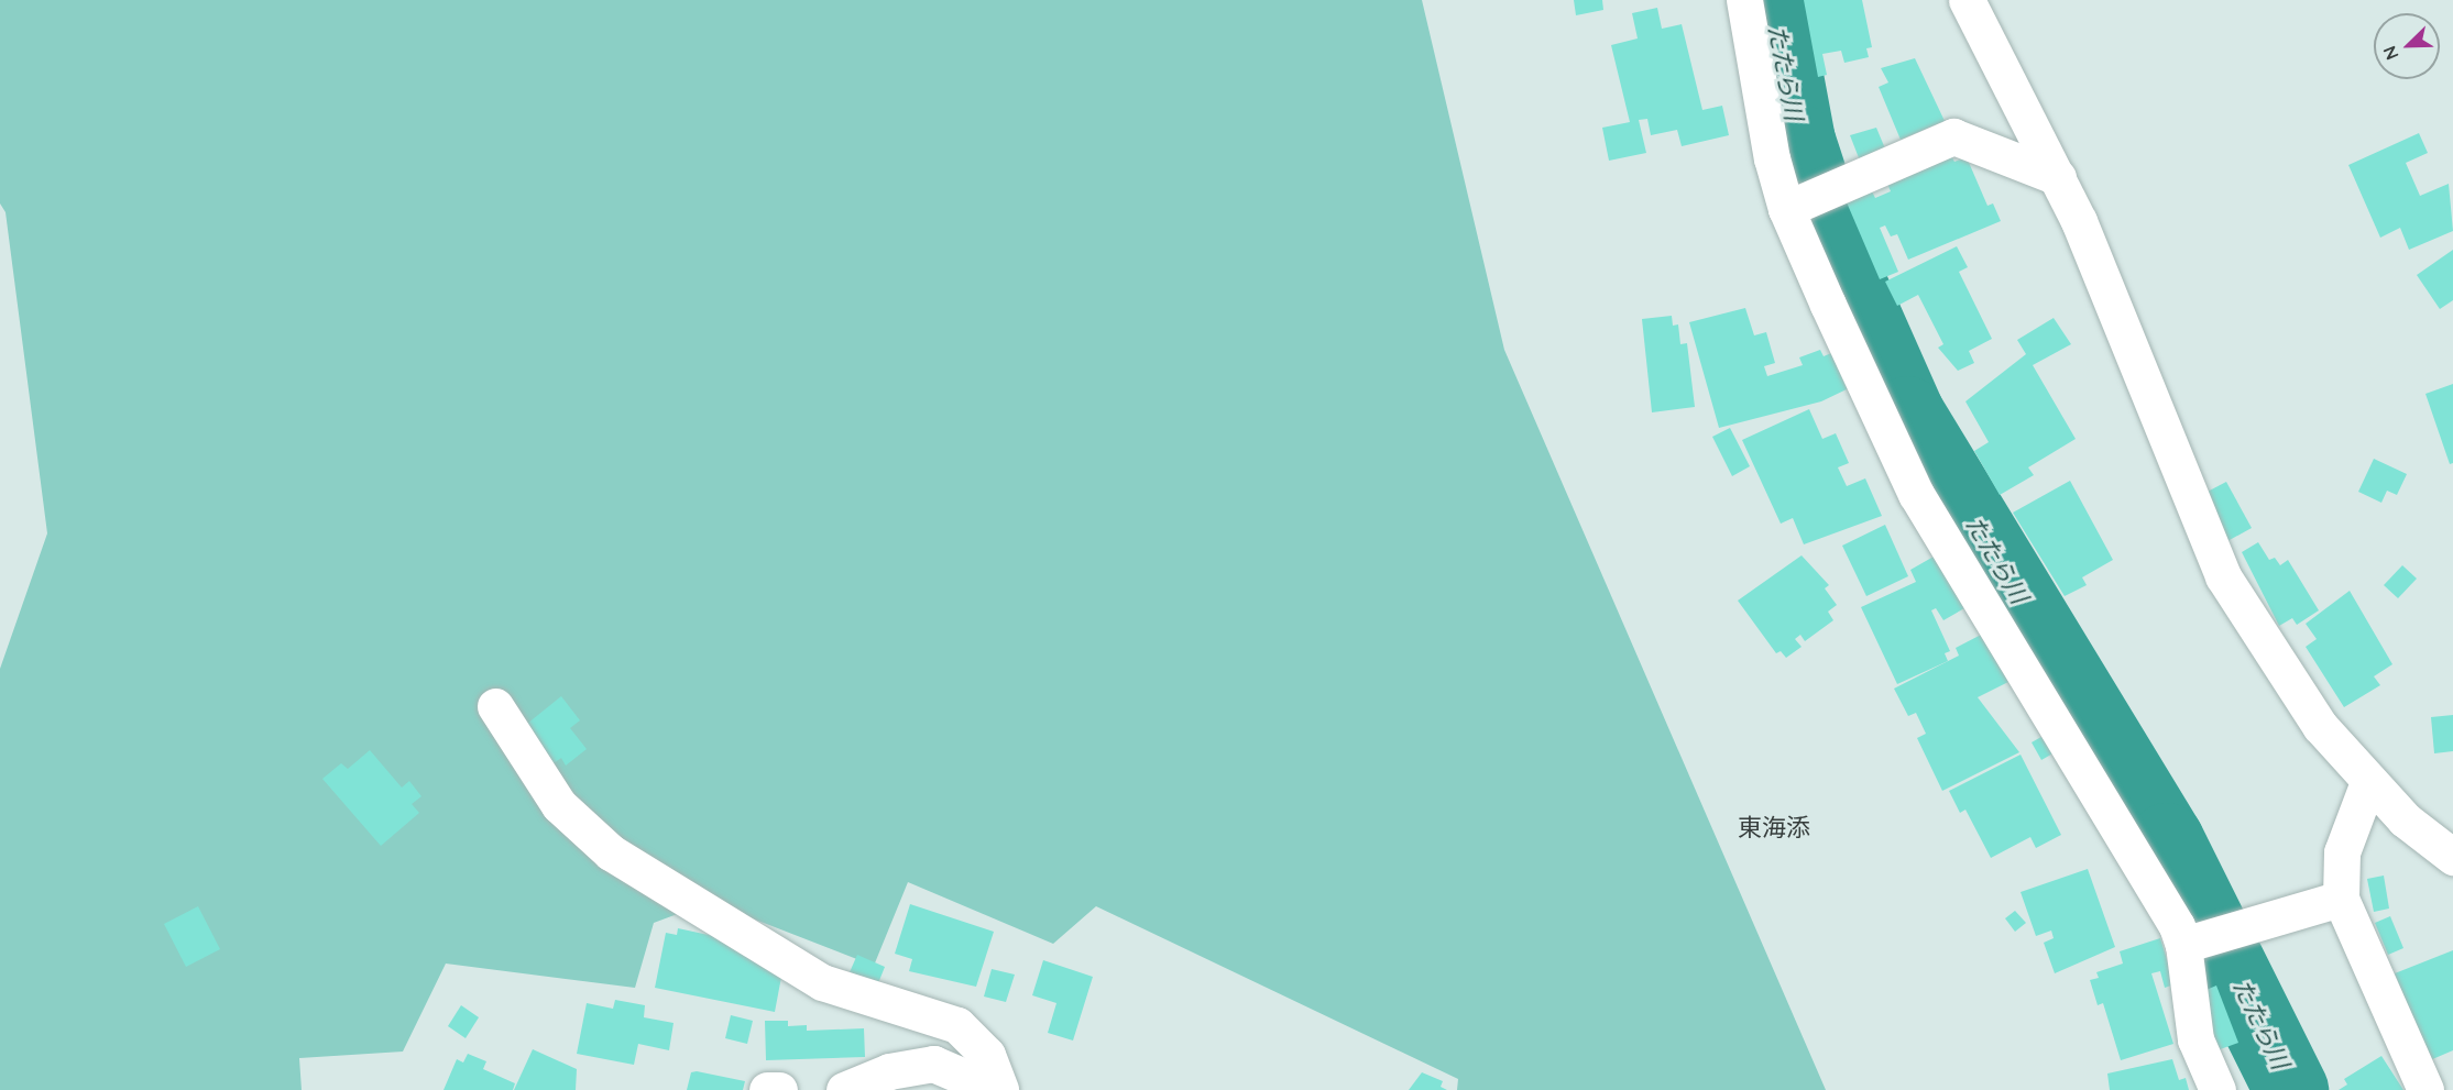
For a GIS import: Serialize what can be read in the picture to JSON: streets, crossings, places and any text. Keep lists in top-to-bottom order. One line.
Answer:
{"districts":["東海添"],"water":["たたら川"],"north":"bottom left"}
